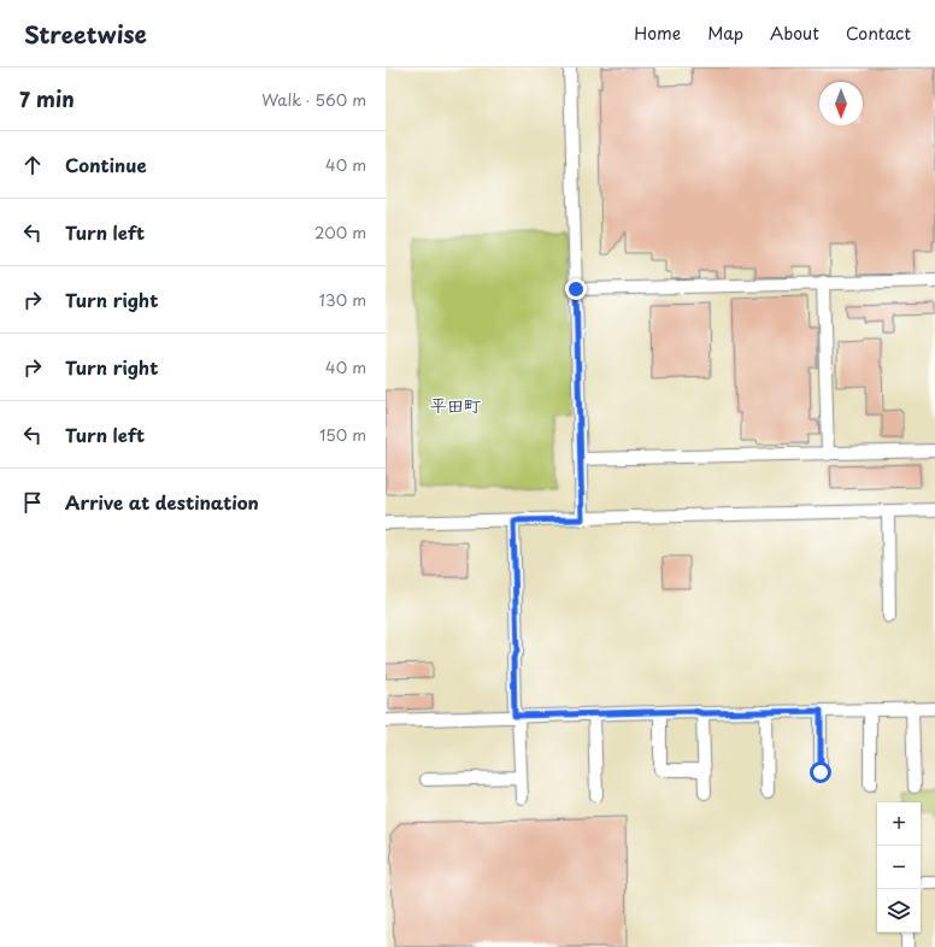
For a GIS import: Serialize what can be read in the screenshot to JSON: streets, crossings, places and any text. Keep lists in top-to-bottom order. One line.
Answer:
{"districts":["平田町"],"north":"bottom","page":{"header":"Streetwise","nav":["Home","Map","About","Contact"],"heading":["7 min","Walk · 560 m"],"list":[["Continue","40 m"],["Turn left","200 m"],["Turn right","130 m"],["Turn right","40 m"],["Turn left","150 m"],"Arrive at destination"],"map_buttons":["+","−"]}}
